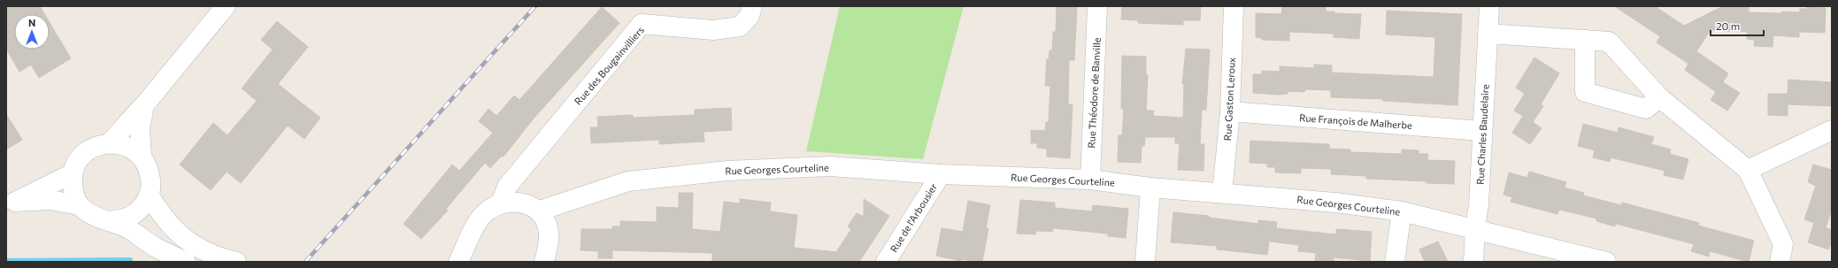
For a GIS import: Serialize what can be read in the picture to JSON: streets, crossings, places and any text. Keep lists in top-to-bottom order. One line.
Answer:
{"streets":{"street":["Rue des Bougainvilliers","Rue Théodore de Banville","Rue Gaston Leroux","Rue François de Malherbe","Rue Charles Baudelaire","Rue Georges Courteline","Rue de l'Arbousier"]},"crossings":[["Rue Théodore de Banville","Rue Georges Courteline"],["Rue Gaston Leroux","Rue François de Malherbe"],["Rue Gaston Leroux","Rue Georges Courteline"],["Rue François de Malherbe","Rue Charles Baudelaire"],["Rue Charles Baudelaire","Rue Georges Courteline"],["Rue Georges Courteline","Rue de l'Arbousier"]],"scale_bar":"20 m","north":"top"}
